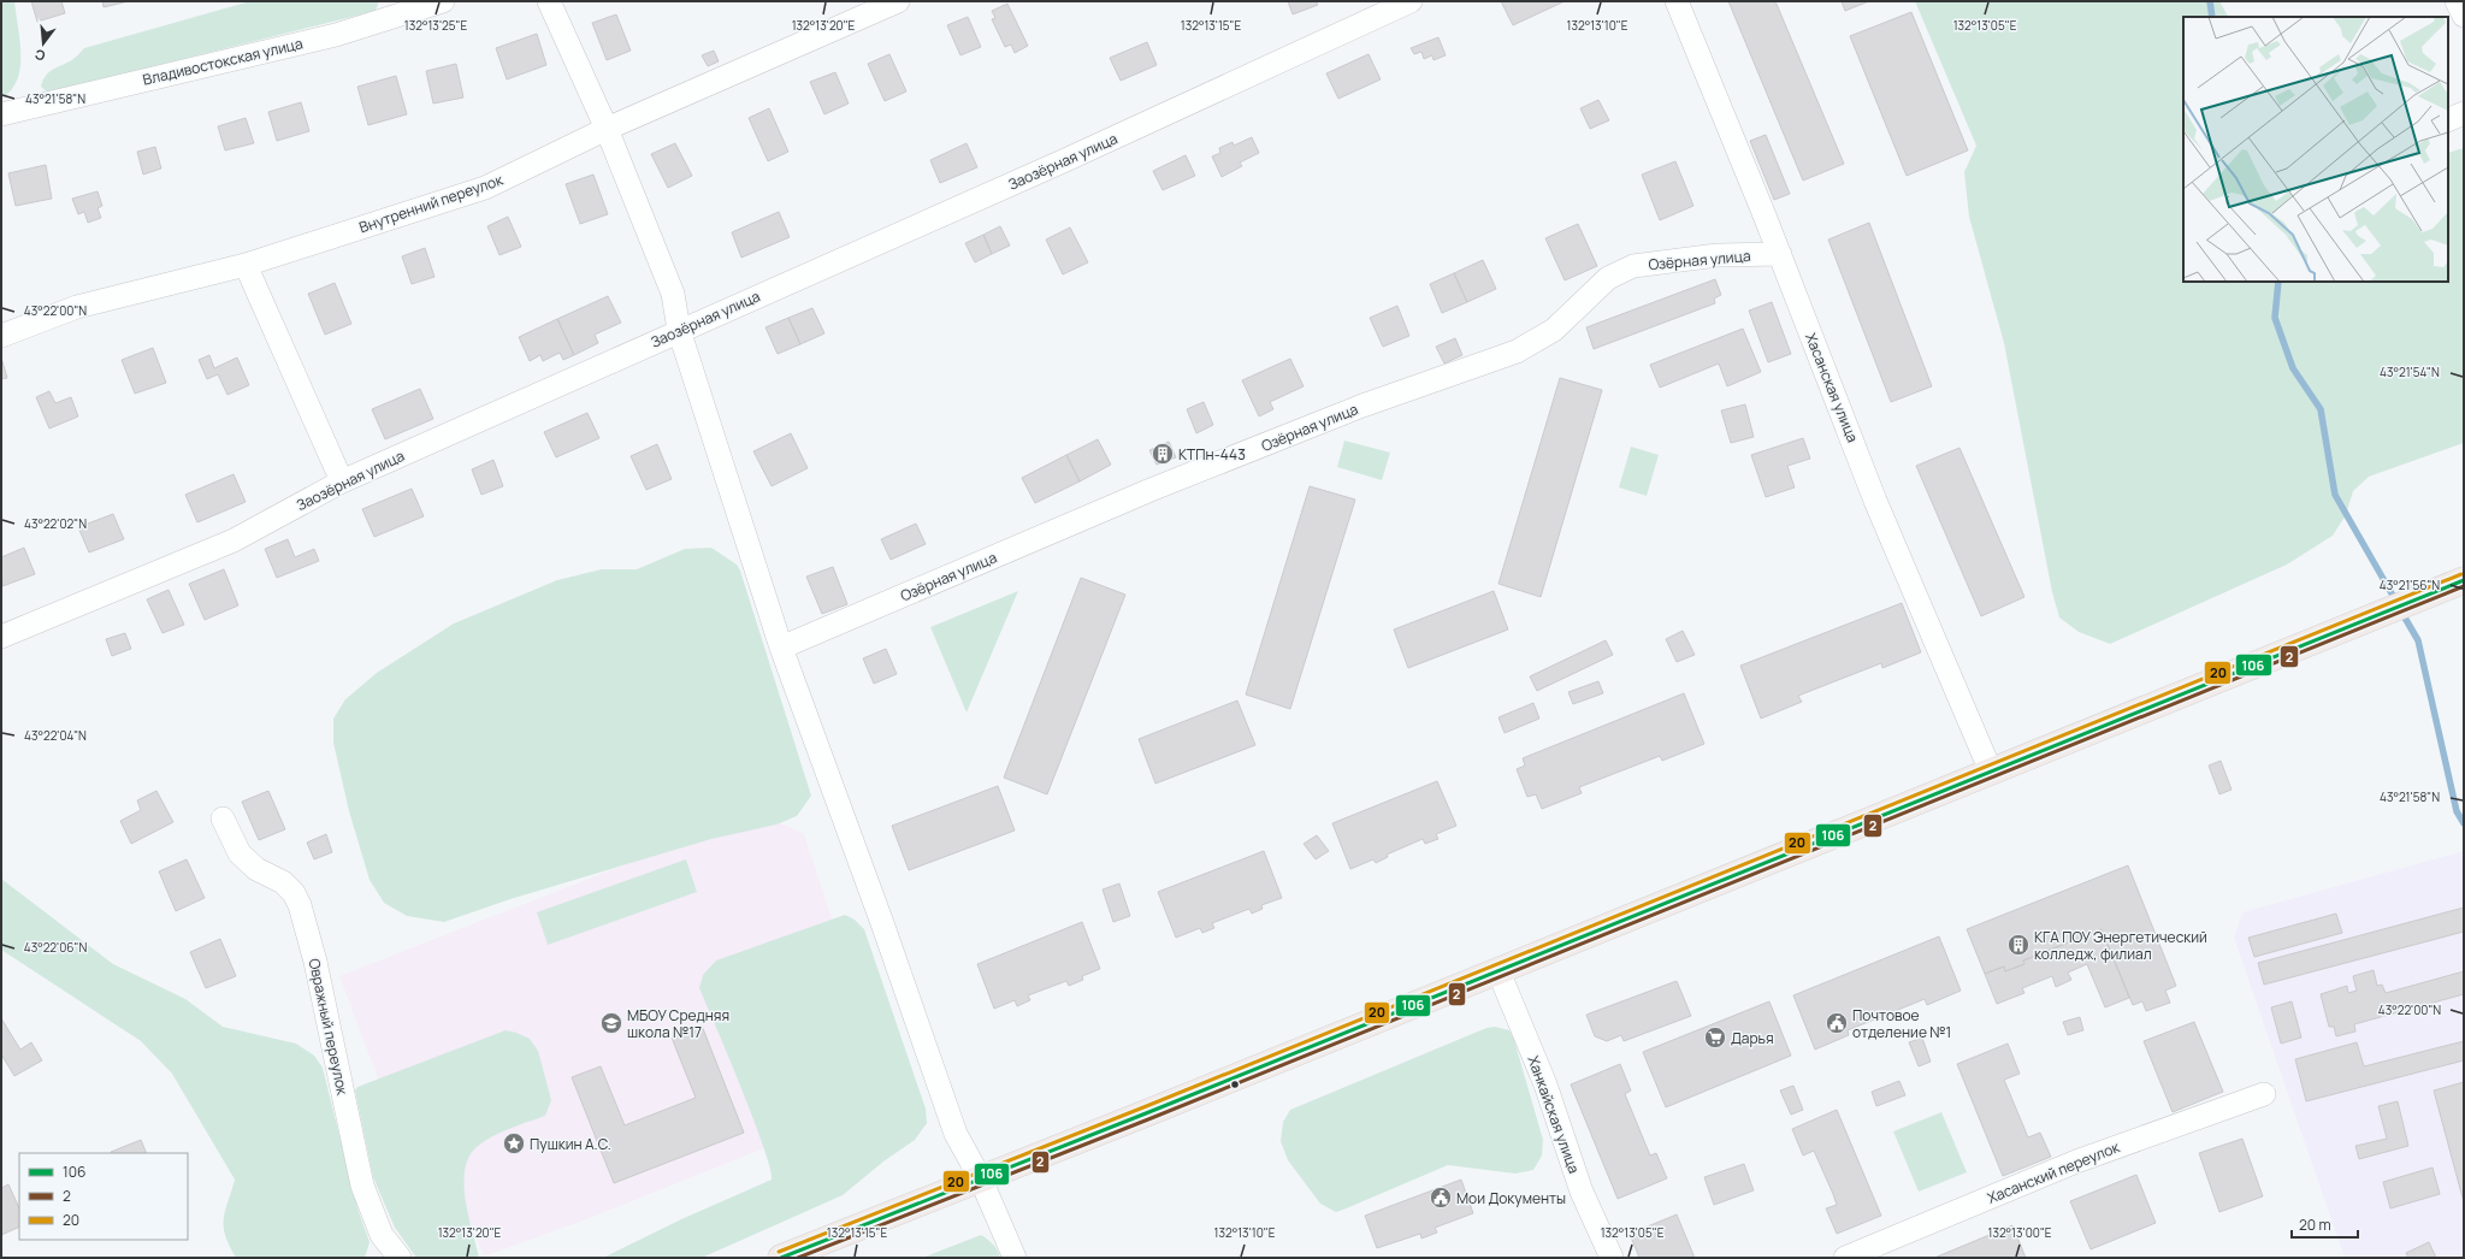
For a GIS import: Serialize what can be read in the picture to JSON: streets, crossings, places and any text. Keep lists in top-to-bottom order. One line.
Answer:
{"streets":{"street":["Владивостокская улица","Заозёрная улица","Внутренний переулок","Озёрная улица","Хасанская улица","Овражный переулок","Ханкайская улица","Хасанский переулок"]},"crossings":[["Озёрная улица","Хасанская улица"]],"places":{"building":["КТПн-443","КГА ПОУ Энергетический колледж, филиал"],"school or university":["МБОУ Средняя школа №17"],"public building":["Почтовое отделение №1","Мои Документы"],"supermarket":["Дарья"],"place":["Пушкин А.С."]},"lines":["transit line 20","transit line 106","transit line 2"],"legend":["106","2","20"],"scale_bar":"20 m","north":"bottom","coordinates":["132°13'25\"E","132°13'20\"E","132°13'15\"E","132°13'10\"E","132°13'05\"E","43°21'58\"N","43°22'00\"N","43°21'54\"N","43°22'02\"N","43°21'56\"N","43°22'04\"N","43°22'06\"N","132°13'00\"E"]}
